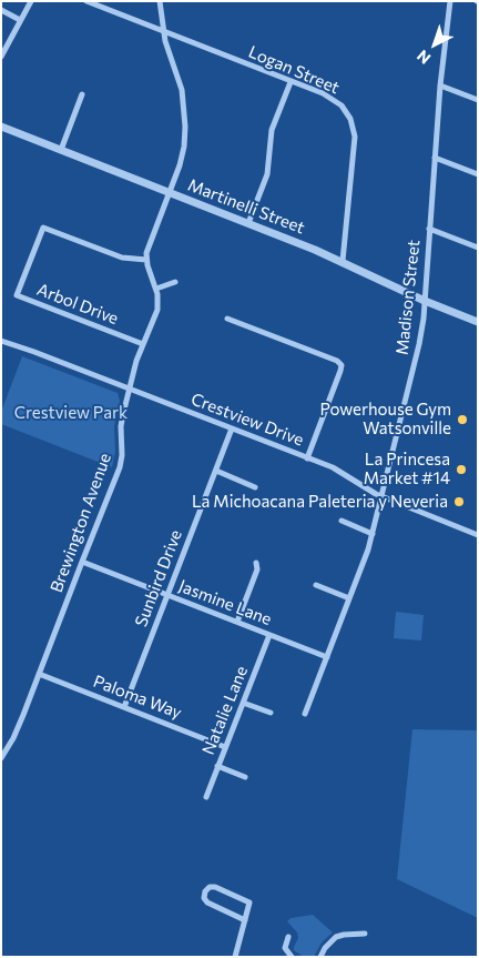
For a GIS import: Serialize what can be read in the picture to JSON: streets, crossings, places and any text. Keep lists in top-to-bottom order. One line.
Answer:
{"streets":{"street":["Logan Street","Martinelli Street","Madison Street","Arbol Drive","Crestview Drive","Brewington Avenue","Sunbird Drive","Jasmine Lane","Paloma Way","Natalie Lane"]},"crossings":[["Logan Street","Martinelli Street"],["Martinelli Street","Madison Street"],["Madison Street","Crestview Drive"],["Madison Street","Jasmine Lane"],["Arbol Drive","Brewington Avenue"],["Crestview Drive","Brewington Avenue"],["Crestview Drive","Sunbird Drive"],["Brewington Avenue","Jasmine Lane"],["Brewington Avenue","Paloma Way"],["Sunbird Drive","Jasmine Lane"],["Sunbird Drive","Paloma Way"],["Jasmine Lane","Natalie Lane"],["Paloma Way","Natalie Lane"]],"parks":["Crestview Park"],"places":["Powerhouse Gym Watsonville","La Princesa Market #14","La Michoacana Paleteria y Neveria"],"north":"bottom left"}
